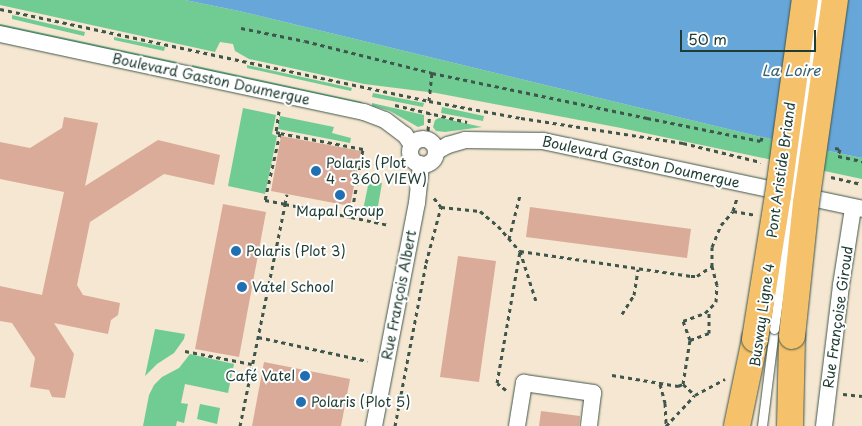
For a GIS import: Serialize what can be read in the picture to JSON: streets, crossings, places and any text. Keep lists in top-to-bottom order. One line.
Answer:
{"streets":{"main road":["Pont Aristide Briand"],"street":["Boulevard Gaston Doumergue","Rue François Albert","Rue Françoise Giroud"],"lane":["Busway Ligne 4"]},"crossings":[["Boulevard Gaston Doumergue","Rue François Albert"],["Boulevard Gaston Doumergue","Rue Françoise Giroud"],["Pont Aristide Briand","Busway Ligne 4"]],"water":["La Loire"],"places":["Polaris (Plot 4 - 360 VIEW)","Mapal Group","Polaris (Plot 3)","Vatel School","Café Vatel","Polaris (Plot 5)"],"scale_bar":"50 m"}
